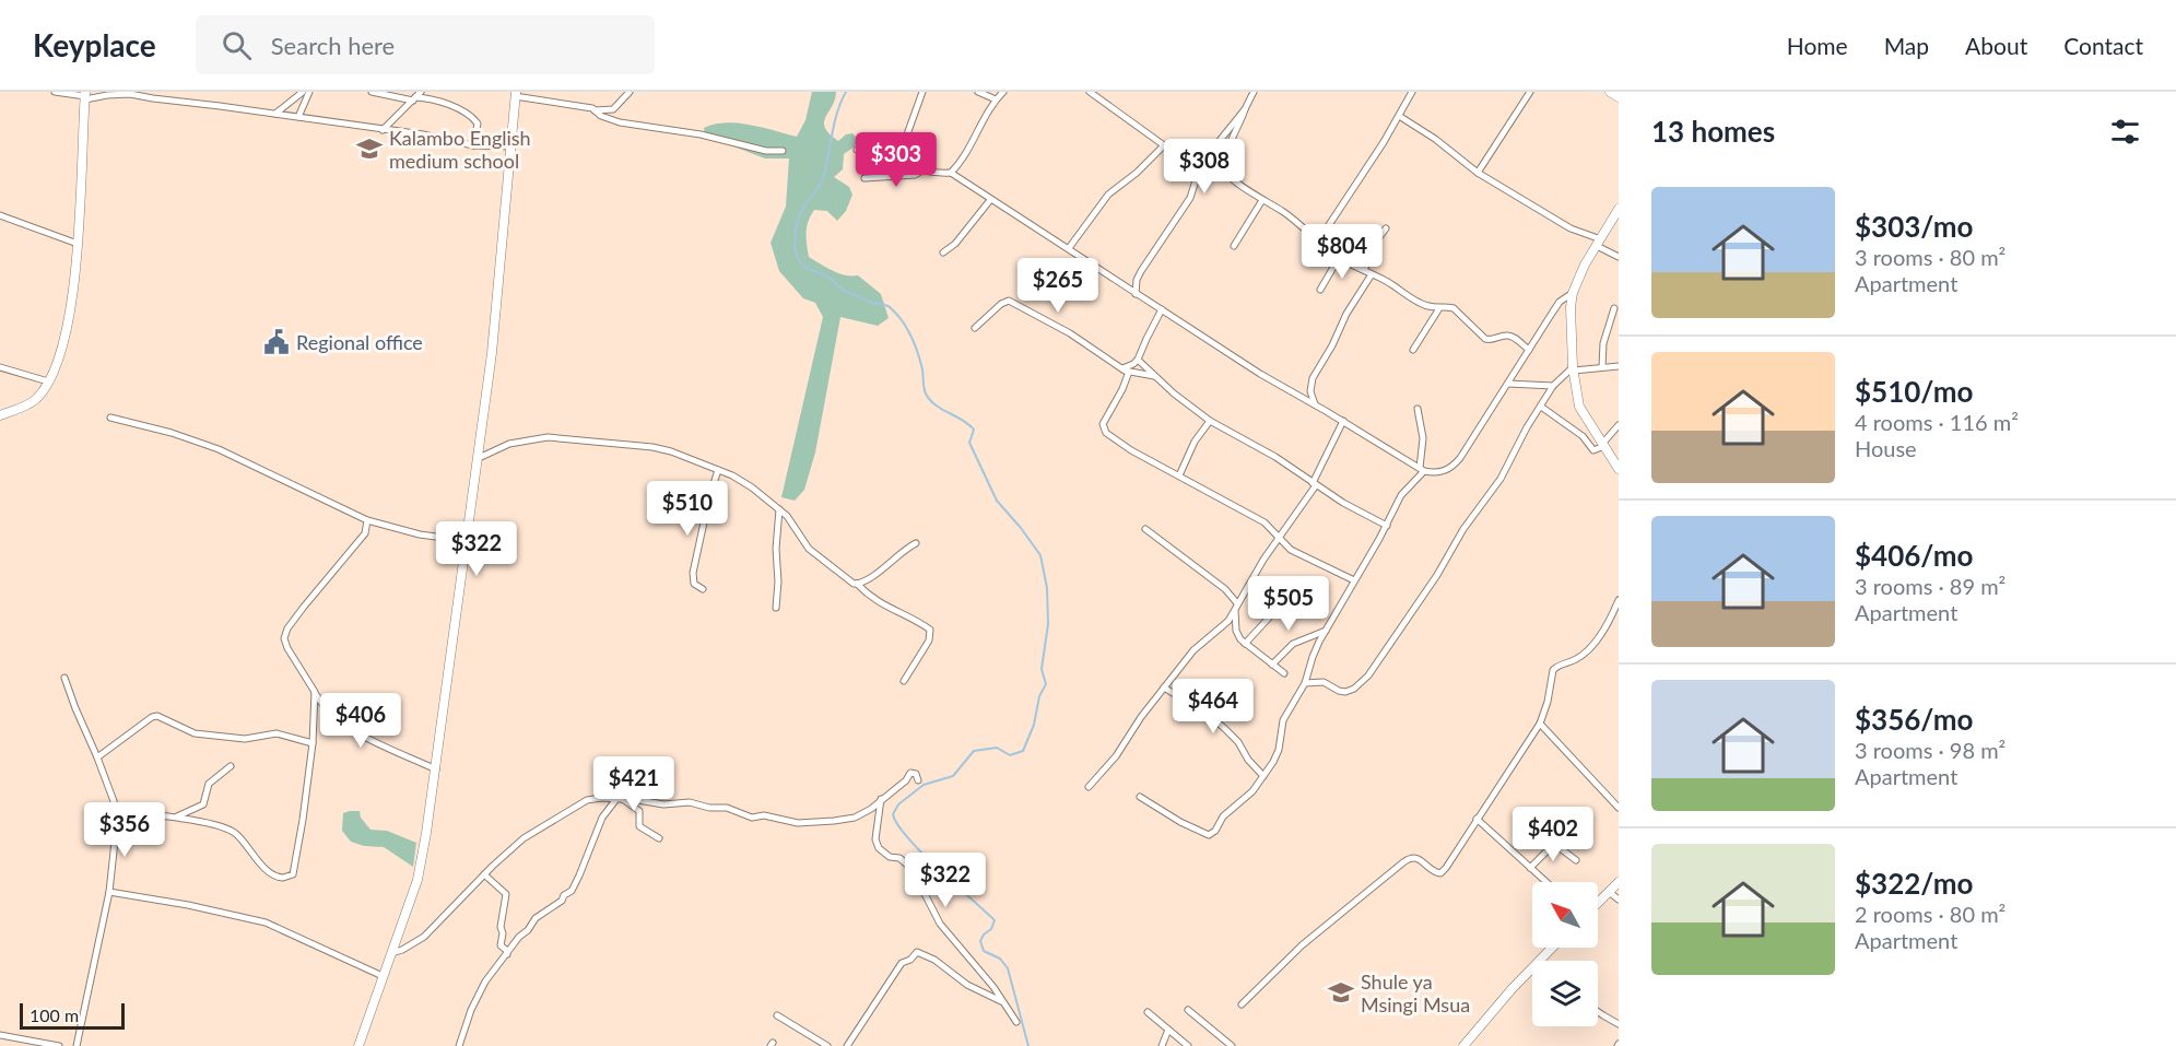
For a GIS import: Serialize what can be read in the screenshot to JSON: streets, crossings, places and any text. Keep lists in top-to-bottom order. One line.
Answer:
{"places":{"school or university":["Kalambo English medium school","Shule ya Msingi Msua"],"public building":["Regional office"]},"scale_bar":"100 m","north":"top left","page":{"header":"Keyplace","search":"Search here","nav":["Home","Map","About","Contact"],"heading":"13 homes","price":["$303","$308","$804","$265","$510","$322","$505","$464","$406","$421","$356","$402","$322"],"list":[{"name":"$303/mo","note":"3 rooms · 80 m² · Apartment"},{"name":"$510/mo","note":"4 rooms · 116 m² · House"},{"name":"$406/mo","note":"3 rooms · 89 m² · Apartment"},{"name":"$356/mo","note":"3 rooms · 98 m² · Apartment"},{"name":"$322/mo","note":"2 rooms · 80 m² · Apartment"}],"scale":"100 m"}}
